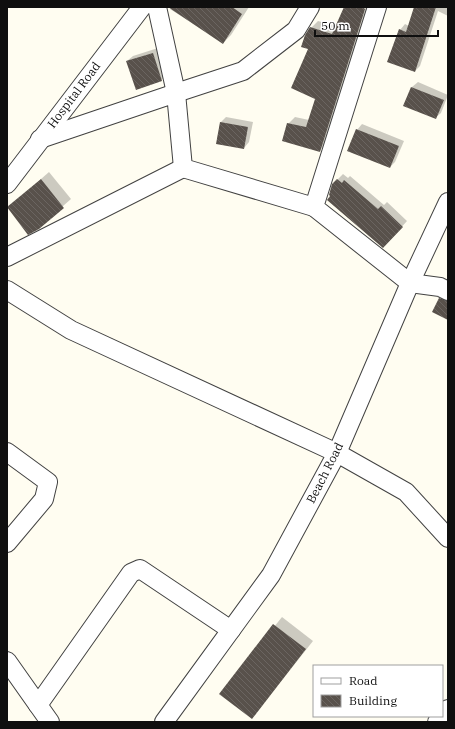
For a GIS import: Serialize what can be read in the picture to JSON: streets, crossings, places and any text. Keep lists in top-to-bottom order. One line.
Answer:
{"streets":{"street":["Hospital Road","Beach Road"]},"legend":["Road","Building"],"scale_bar":"50 m"}
